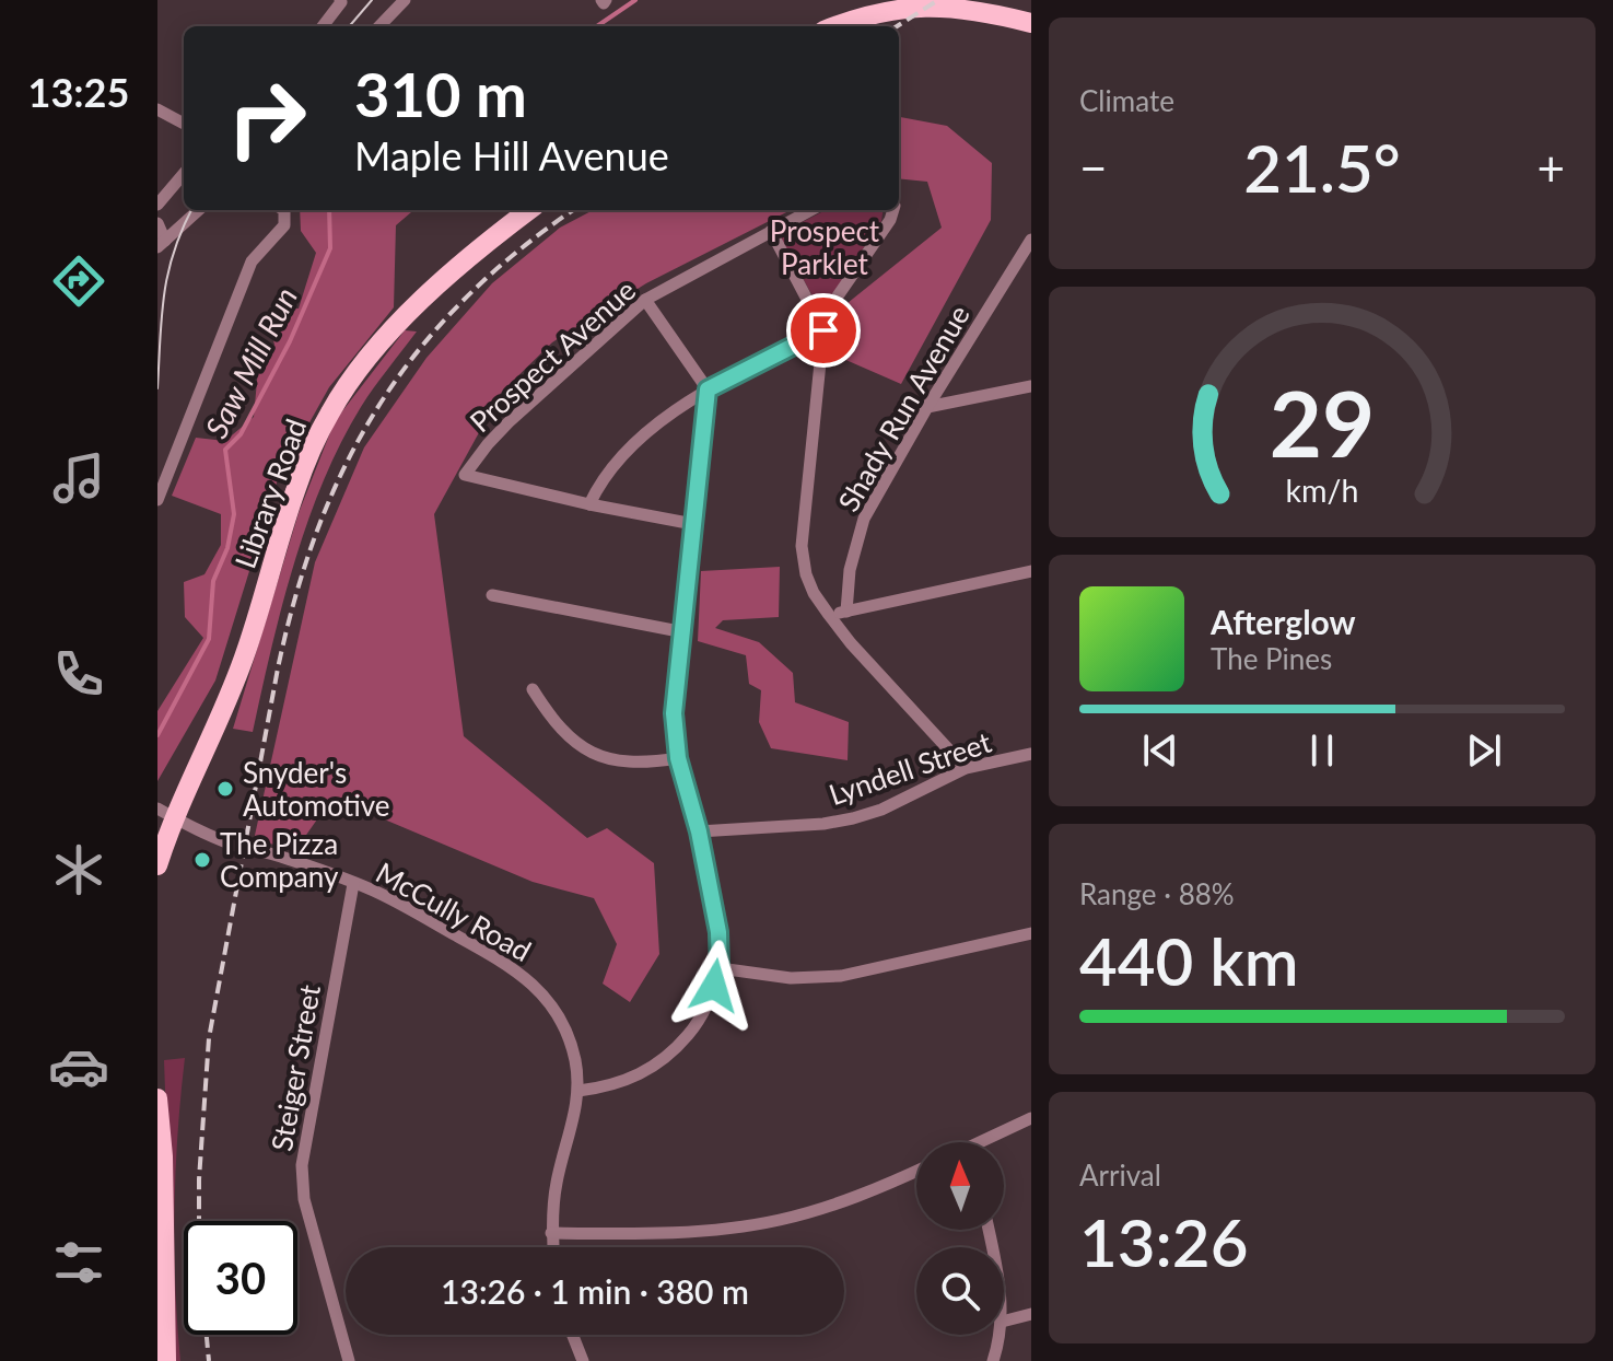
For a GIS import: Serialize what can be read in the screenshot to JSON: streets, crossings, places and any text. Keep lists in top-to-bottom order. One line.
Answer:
{"streets":{"main road":["Library Road"],"street":["Prospect Avenue","Shady Run Avenue","Lyndell Street","McCully Road","Steiger Street"]},"crossings":[["Library Road","McCully Road"],["McCully Road","Steiger Street"]],"water":["Saw Mill Run"],"parks":["Prospect Parklet"],"places":["Snyder's Automotive","The Pizza Company"],"north":"top","page":{"tabs":"13:25","tile":["Climate",["Range · 88%","440 km"],["Arrival","13:26"]],"turn":["310 m","Maple Hill Avenue"],"heat":["−","21.5°","+"],"song":["Afterglow","The Pines"],"limit":"30","trip":"13:26 · 1 min · 380 m","gauge":["29","km/h"]}}
